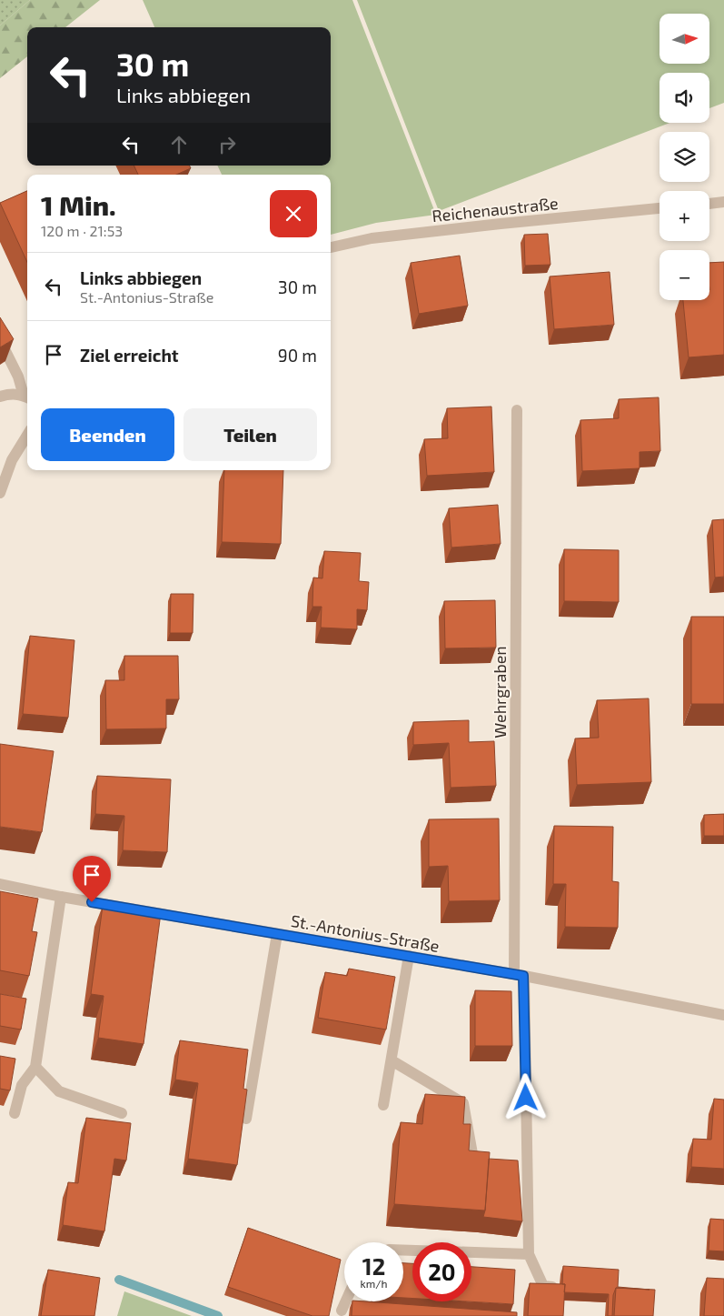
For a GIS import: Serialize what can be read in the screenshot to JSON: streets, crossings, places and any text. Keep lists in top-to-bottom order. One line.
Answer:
{"streets":{"street":["Reichenaustraße","Wehrgraben","St.-Antonius-Straße"]},"crossings":[["Wehrgraben","St.-Antonius-Straße"]],"north":"right","page":{"map_buttons":["+","−"],"turn":["30 m","Links abbiegen"],"heading":["1 Min.","120 m · 21:53"],"list":[{"name":"Links abbiegen","note":"St.-Antonius-Straße","value":"30 m"},{"name":"Ziel erreicht","value":"90 m"}],"buttons":["Beenden","Teilen"],"speed":"12 km/h","limit":"20"}}
